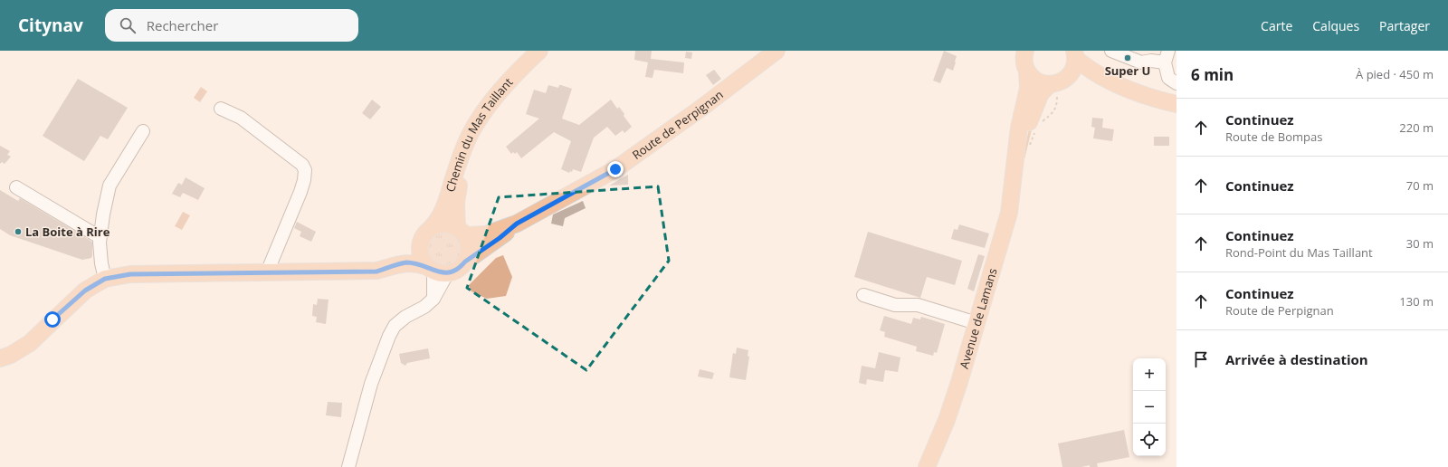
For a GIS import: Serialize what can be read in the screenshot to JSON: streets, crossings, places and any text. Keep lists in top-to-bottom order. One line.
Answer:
{"streets":{"main road":["Route de Perpignan","Chemin du Mas Taillant","Avenue de Lamans"]},"crossings":[["Route de Perpignan","Chemin du Mas Taillant"]],"places":["Super U","La Boite à Rire"],"page":{"header":"Citynav","search":"Rechercher","nav":["Carte","Calques","Partager"],"heading":["6 min","À pied · 450 m"],"list":[["Continuez","Route de Bompas","220 m"],["Continuez","70 m"],["Continuez","Rond-Point du Mas Taillant","30 m"],["Continuez","Route de Perpignan","130 m"],"Arrivée à destination"],"map_buttons":["+","−"]}}
